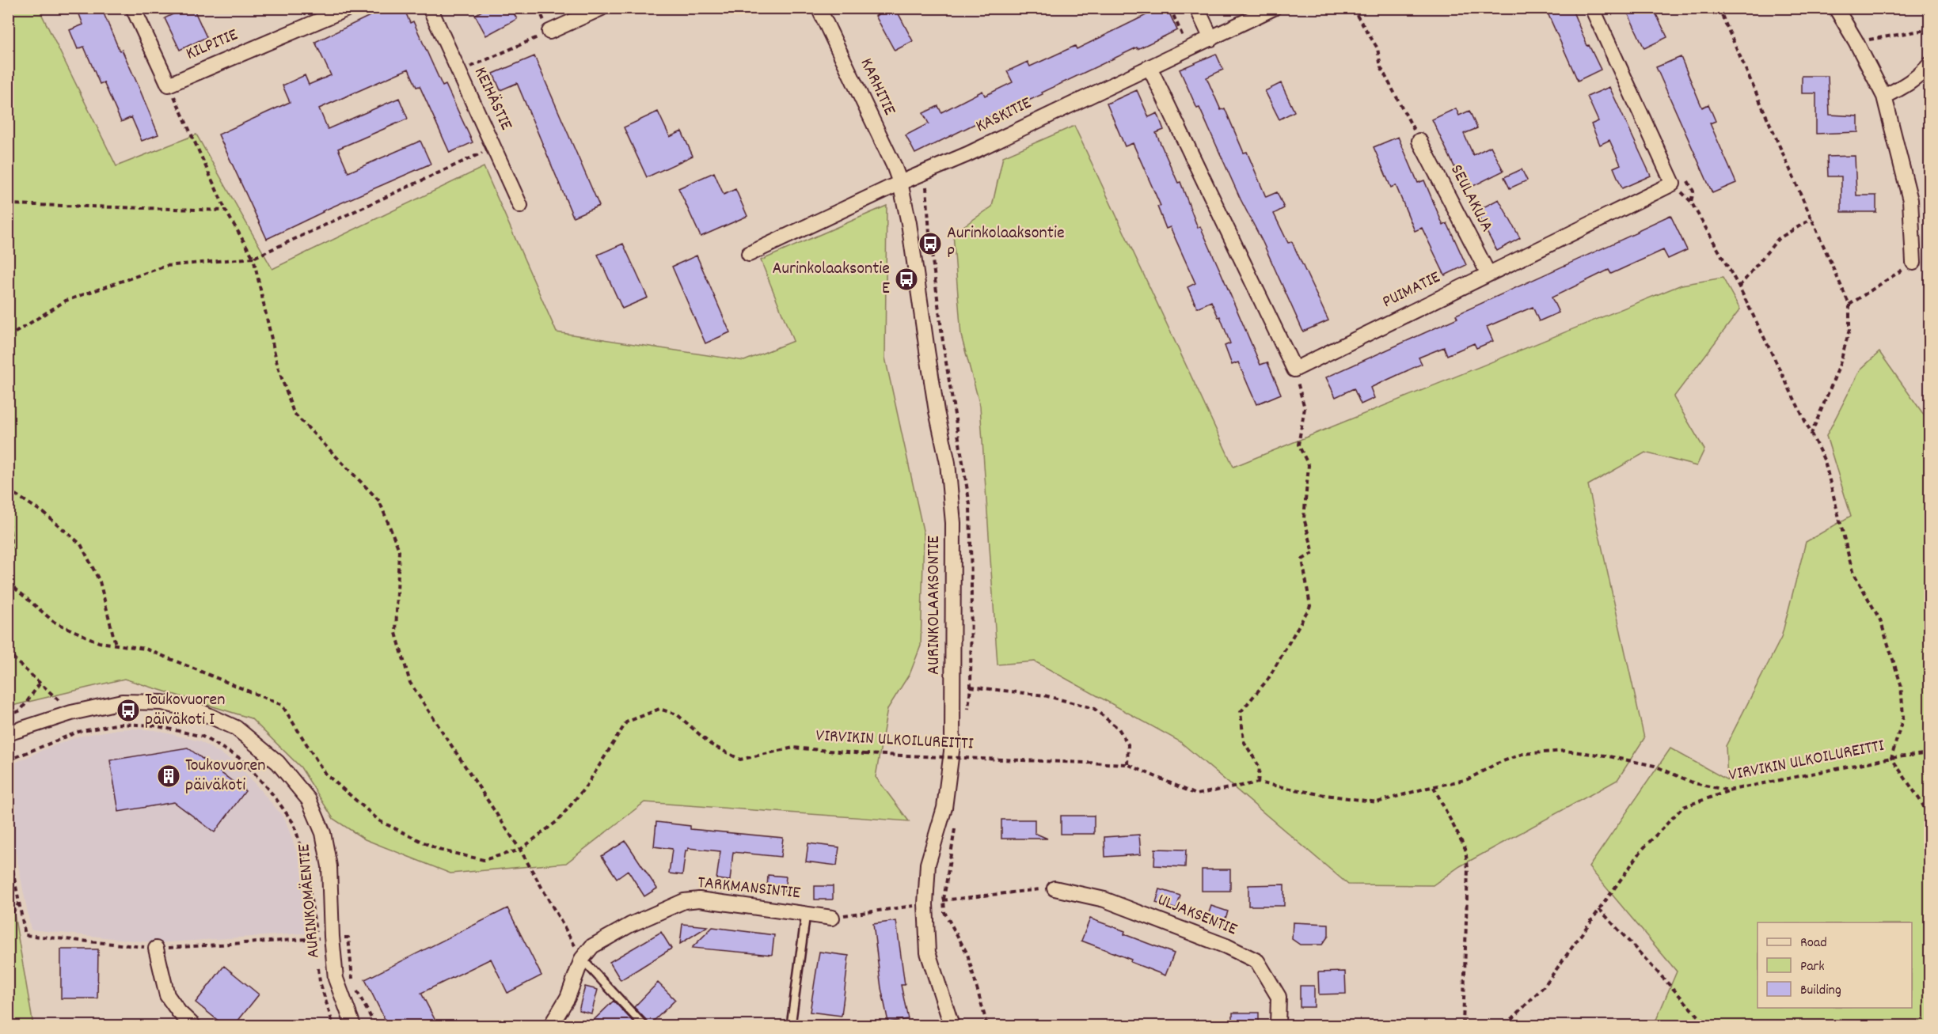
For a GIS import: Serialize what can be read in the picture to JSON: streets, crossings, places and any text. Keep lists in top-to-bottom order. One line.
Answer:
{"streets":{"street":["KILPITIE","KARHITIE","KEIHÄSTIE","KASKITIE","SEULAKUJA","PUIMATIE","AURINKOLAAKSONTIE","TARKMANSINTIE","AURINKOMÄENTIE","ULJAKSENTIE"],"path":["VIRVIKIN ULKOILUREITTI"]},"crossings":[["KARHITIE","KASKITIE"],["KARHITIE","AURINKOLAAKSONTIE"],["KASKITIE","AURINKOLAAKSONTIE"],["SEULAKUJA","PUIMATIE"]],"places":{"bus stop":["Aurinkolaaksontie P","Aurinkolaaksontie E","Toukovuoren päiväkoti I"],"building":["Toukovuoren päiväkoti"]},"legend":["Road","Park","Building"]}
